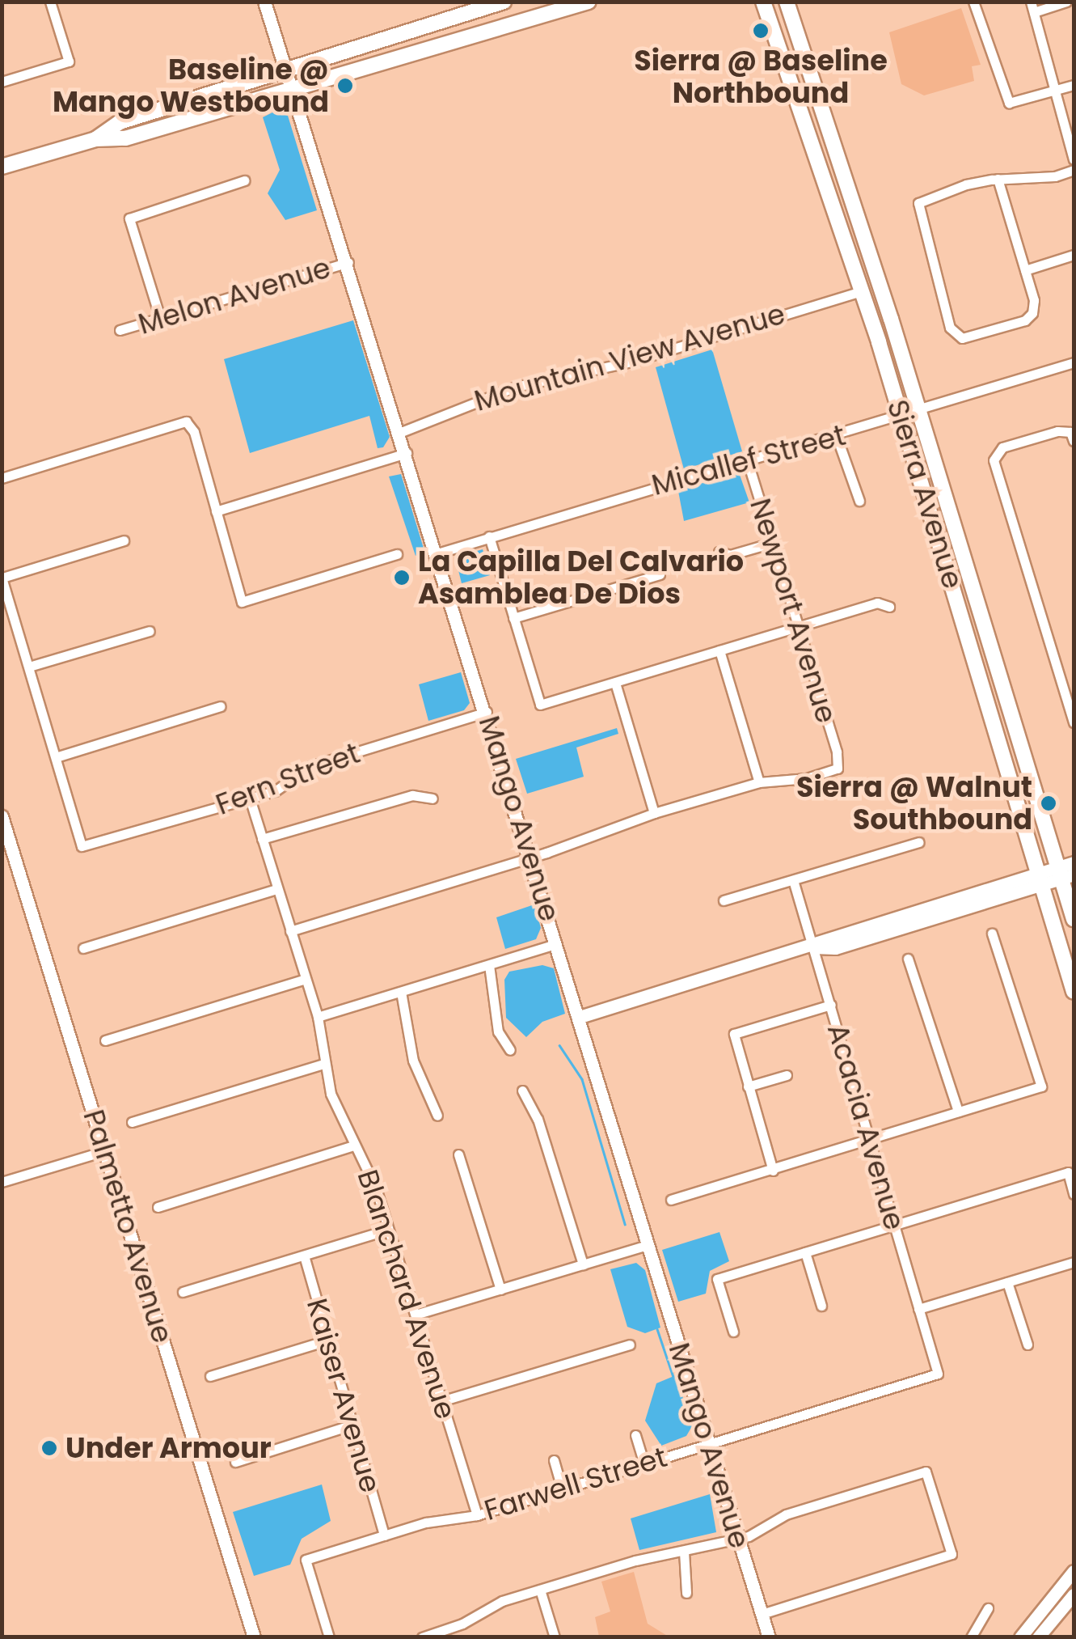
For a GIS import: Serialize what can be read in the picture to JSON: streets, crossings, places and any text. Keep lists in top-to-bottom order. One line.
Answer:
{"streets":{"main road":["Sierra Avenue"],"street":["Melon Avenue","Mountain View Avenue","Micallef Street","Newport Avenue","Fern Street","Mango Avenue","Acacia Avenue","Palmetto Avenue","Blanchard Avenue","Kaiser Avenue","Farwell Street"]},"crossings":[["Melon Avenue","Mango Avenue"],["Mountain View Avenue","Sierra Avenue"],["Mountain View Avenue","Mango Avenue"],["Micallef Street","Sierra Avenue"],["Micallef Street","Newport Avenue"],["Micallef Street","Mango Avenue"],["Fern Street","Mango Avenue"],["Fern Street","Blanchard Avenue"],["Mango Avenue","Farwell Street"],["Acacia Avenue","Farwell Street"],["Blanchard Avenue","Farwell Street"],["Kaiser Avenue","Farwell Street"]],"places":["Sierra @ Baseline Northbound","Baseline @ Mango Westbound","La Capilla Del Calvario Asamblea De Dios","Sierra @ Walnut Southbound","Under Armour"]}
